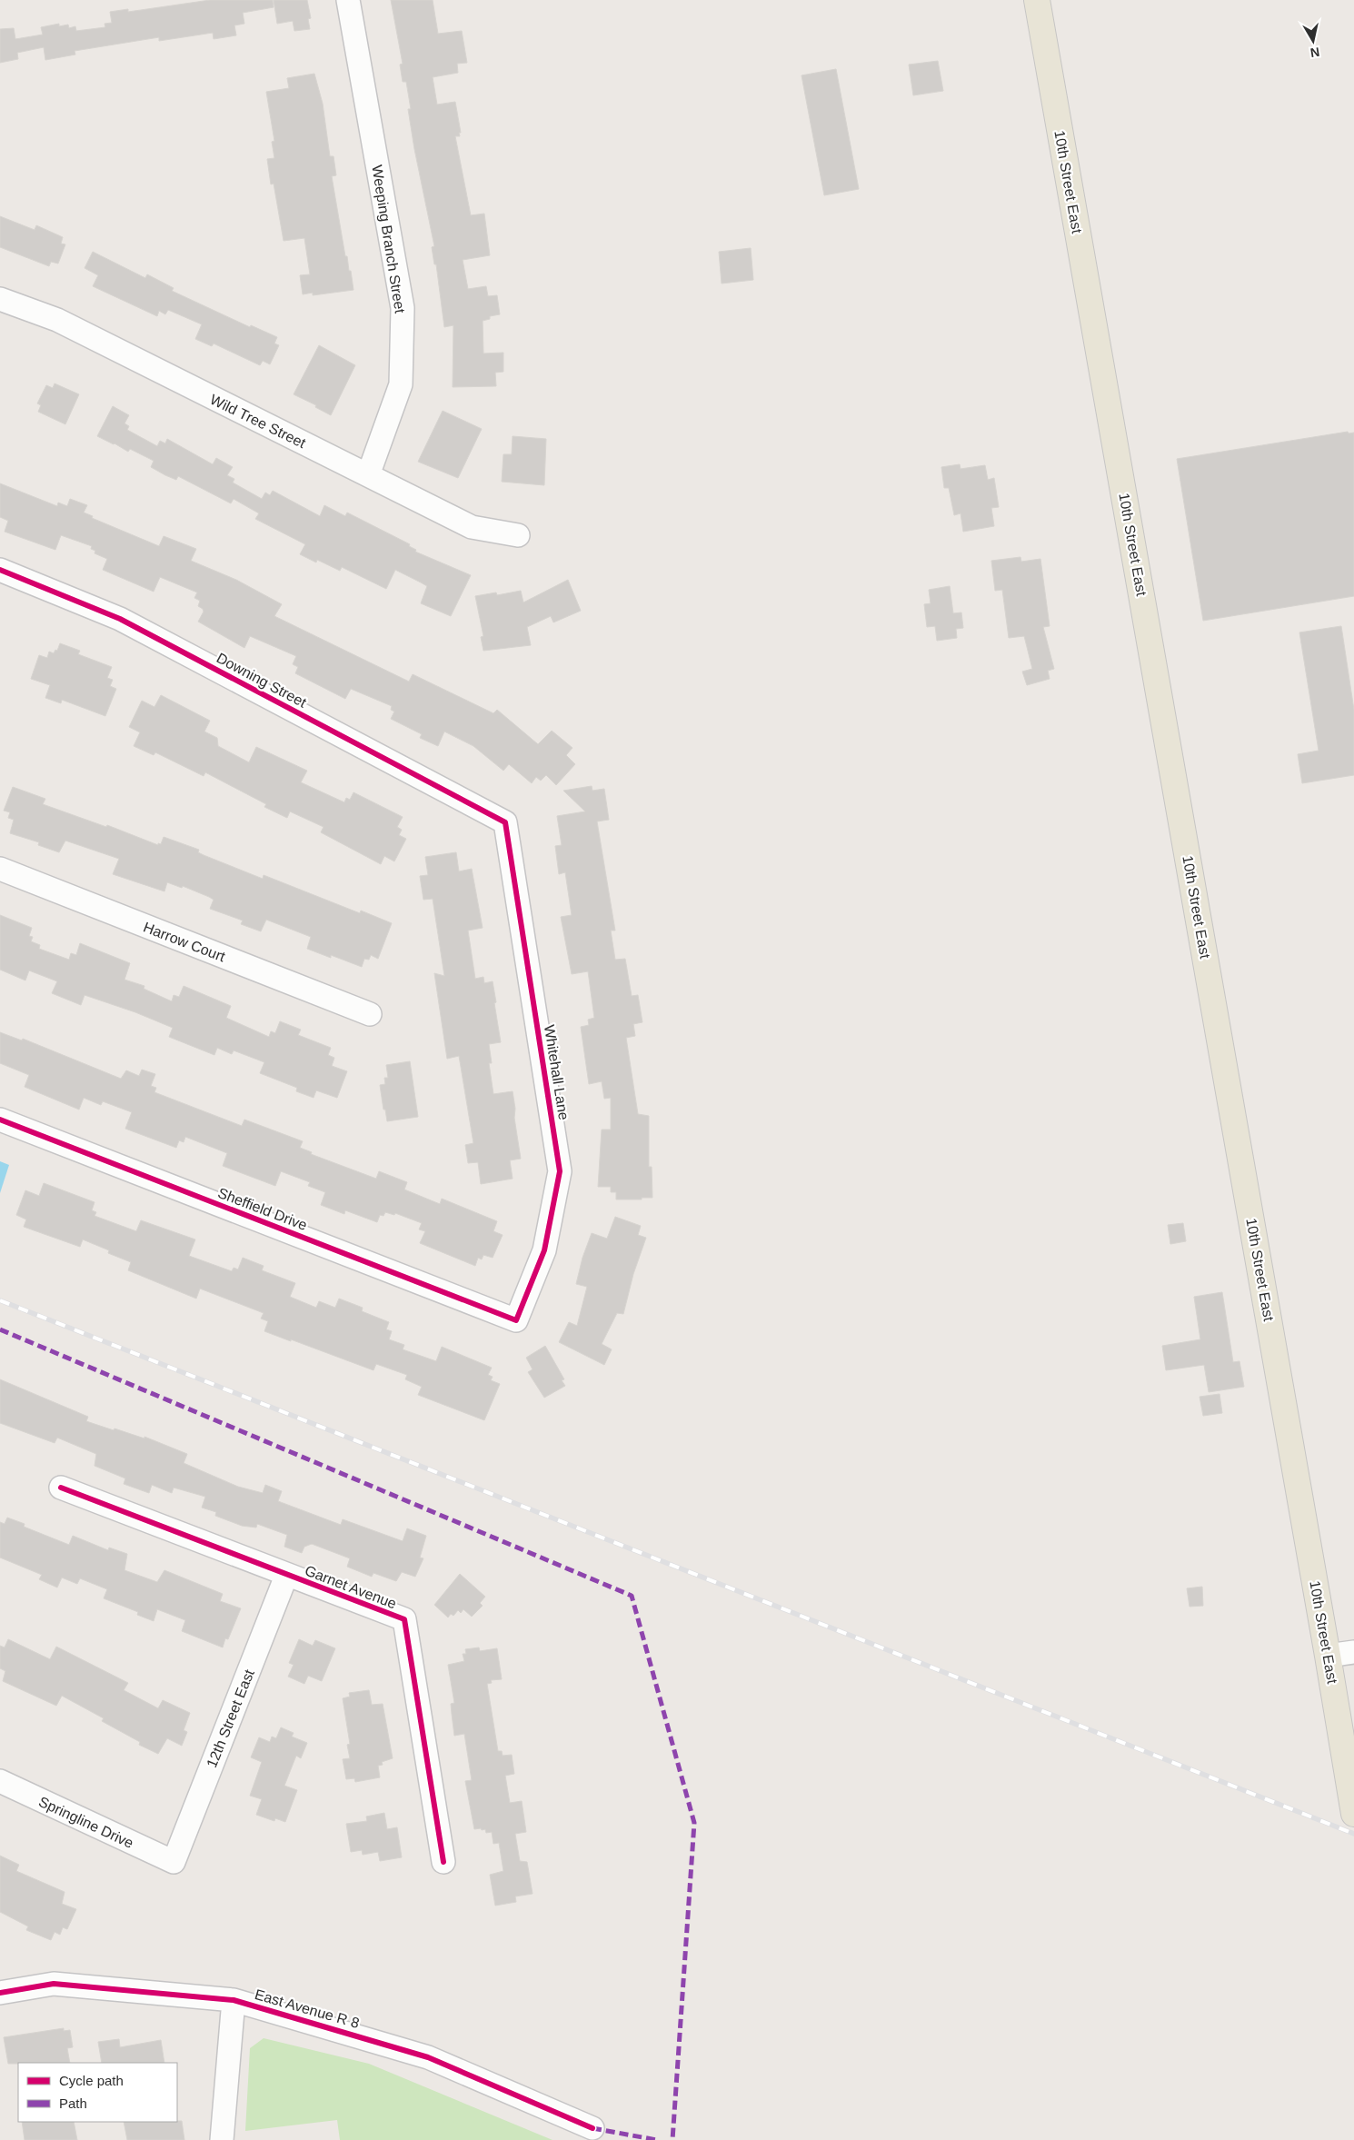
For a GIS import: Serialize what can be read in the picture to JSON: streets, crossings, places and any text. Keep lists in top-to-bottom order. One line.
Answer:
{"streets":{"main road":["10th Street East"],"street":["Weeping Branch Street","Wild Tree Street","Downing Street","Harrow Court","Whitehall Lane","Sheffield Drive","Garnet Avenue","12th Street East","Springline Drive","East Avenue R 8"]},"crossings":[["Weeping Branch Street","Wild Tree Street"],["Downing Street","Whitehall Lane"],["Whitehall Lane","Sheffield Drive"],["Garnet Avenue","12th Street East"],["12th Street East","Springline Drive"]],"legend":["Cycle path","Path"],"north":"bottom"}
